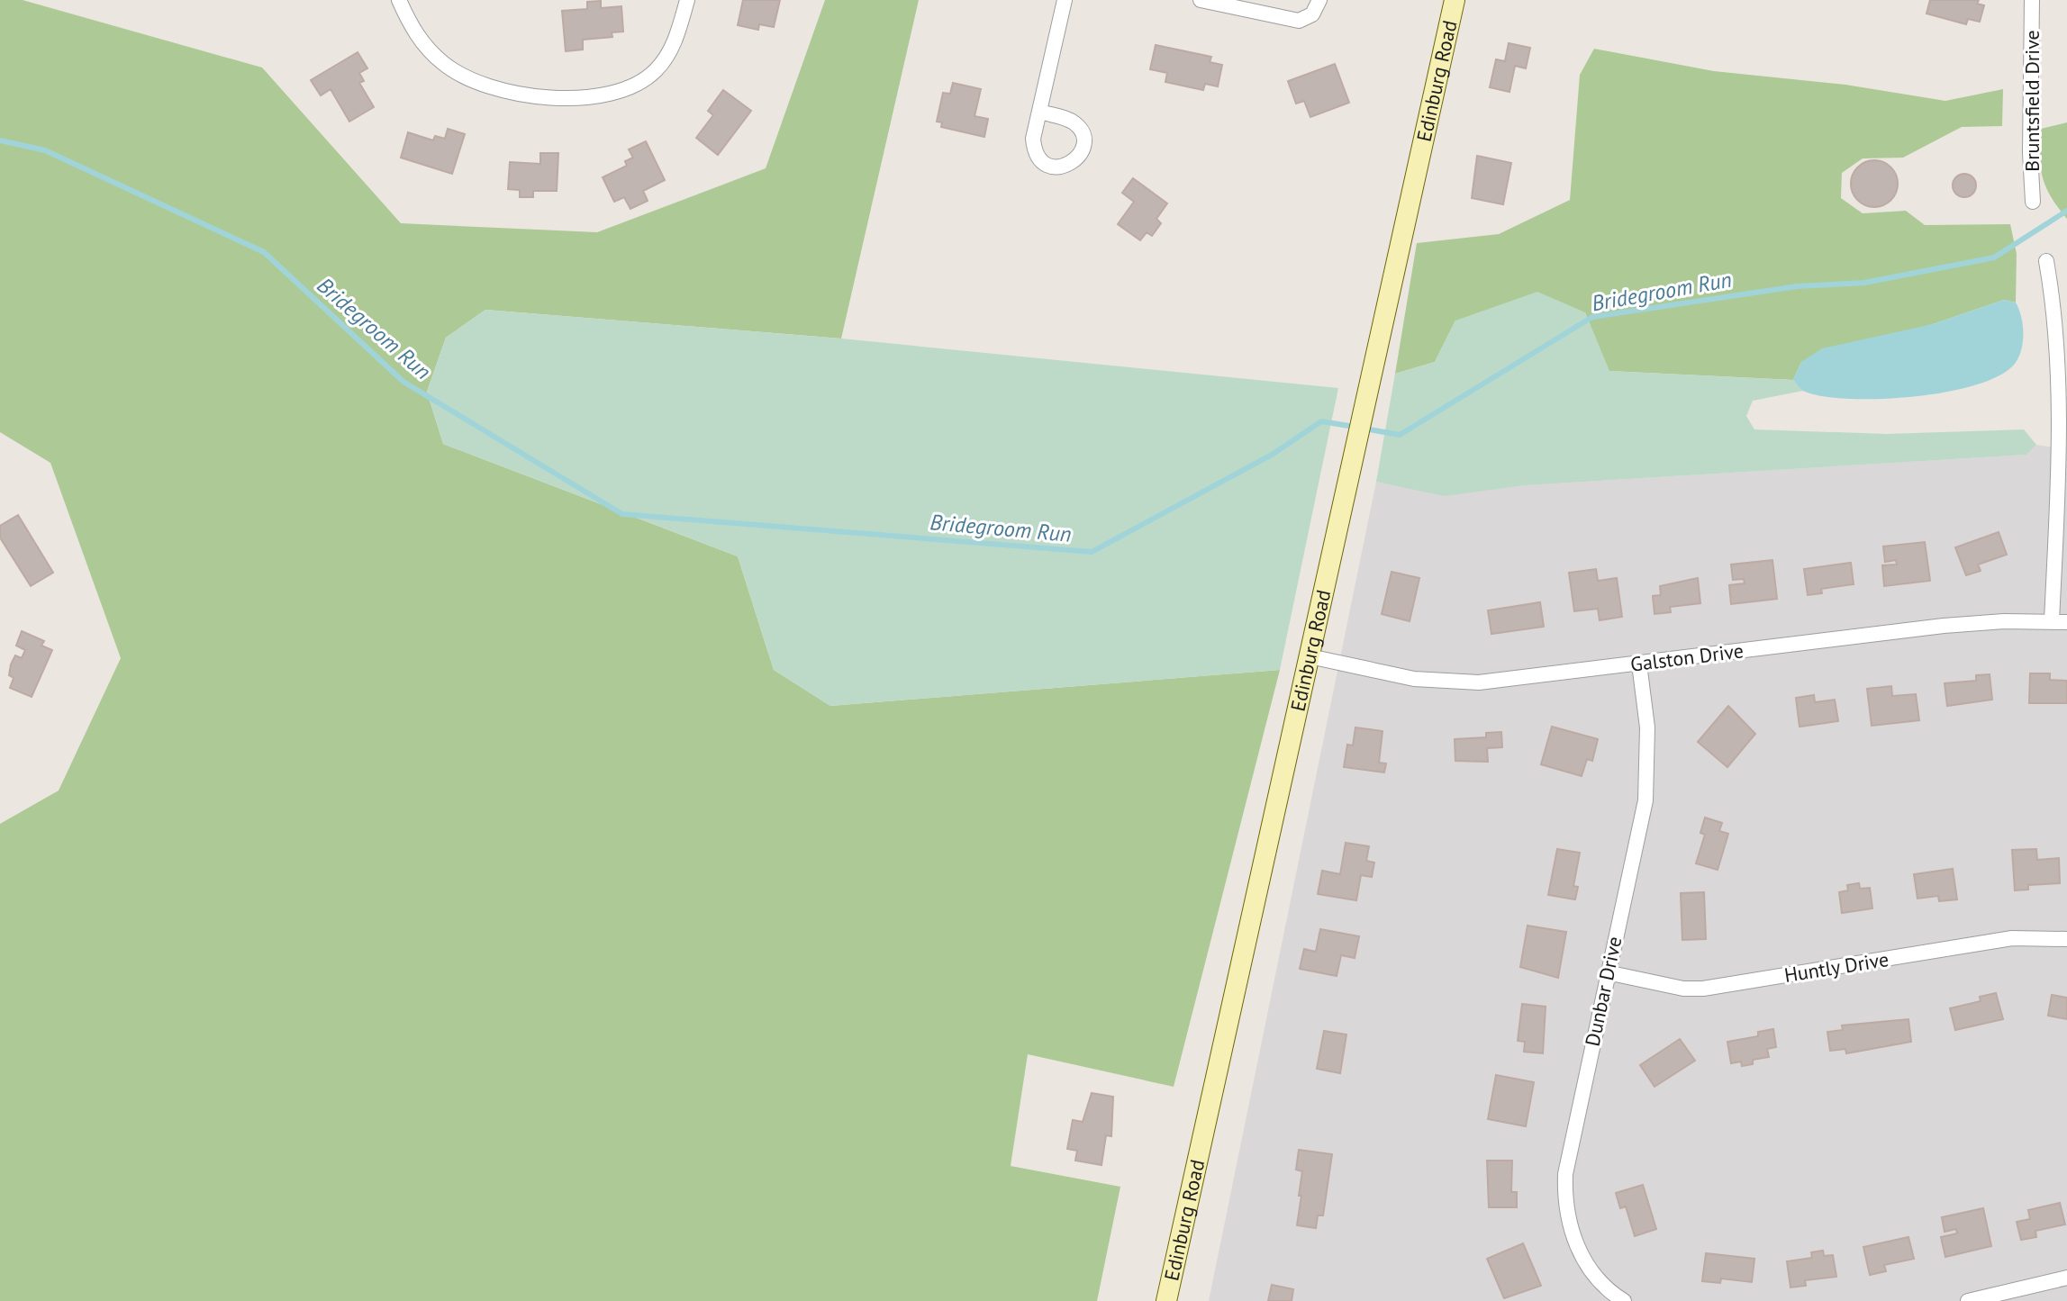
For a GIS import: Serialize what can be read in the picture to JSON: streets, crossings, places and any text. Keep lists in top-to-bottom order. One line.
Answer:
{"streets":{"main road":["Edinburg Road"],"street":["Bruntsfield Drive","Galston Drive","Huntly Drive","Dunbar Drive"]},"crossings":[["Edinburg Road","Galston Drive"],["Galston Drive","Dunbar Drive"],["Huntly Drive","Dunbar Drive"]],"water":["Bridegroom Run"]}
